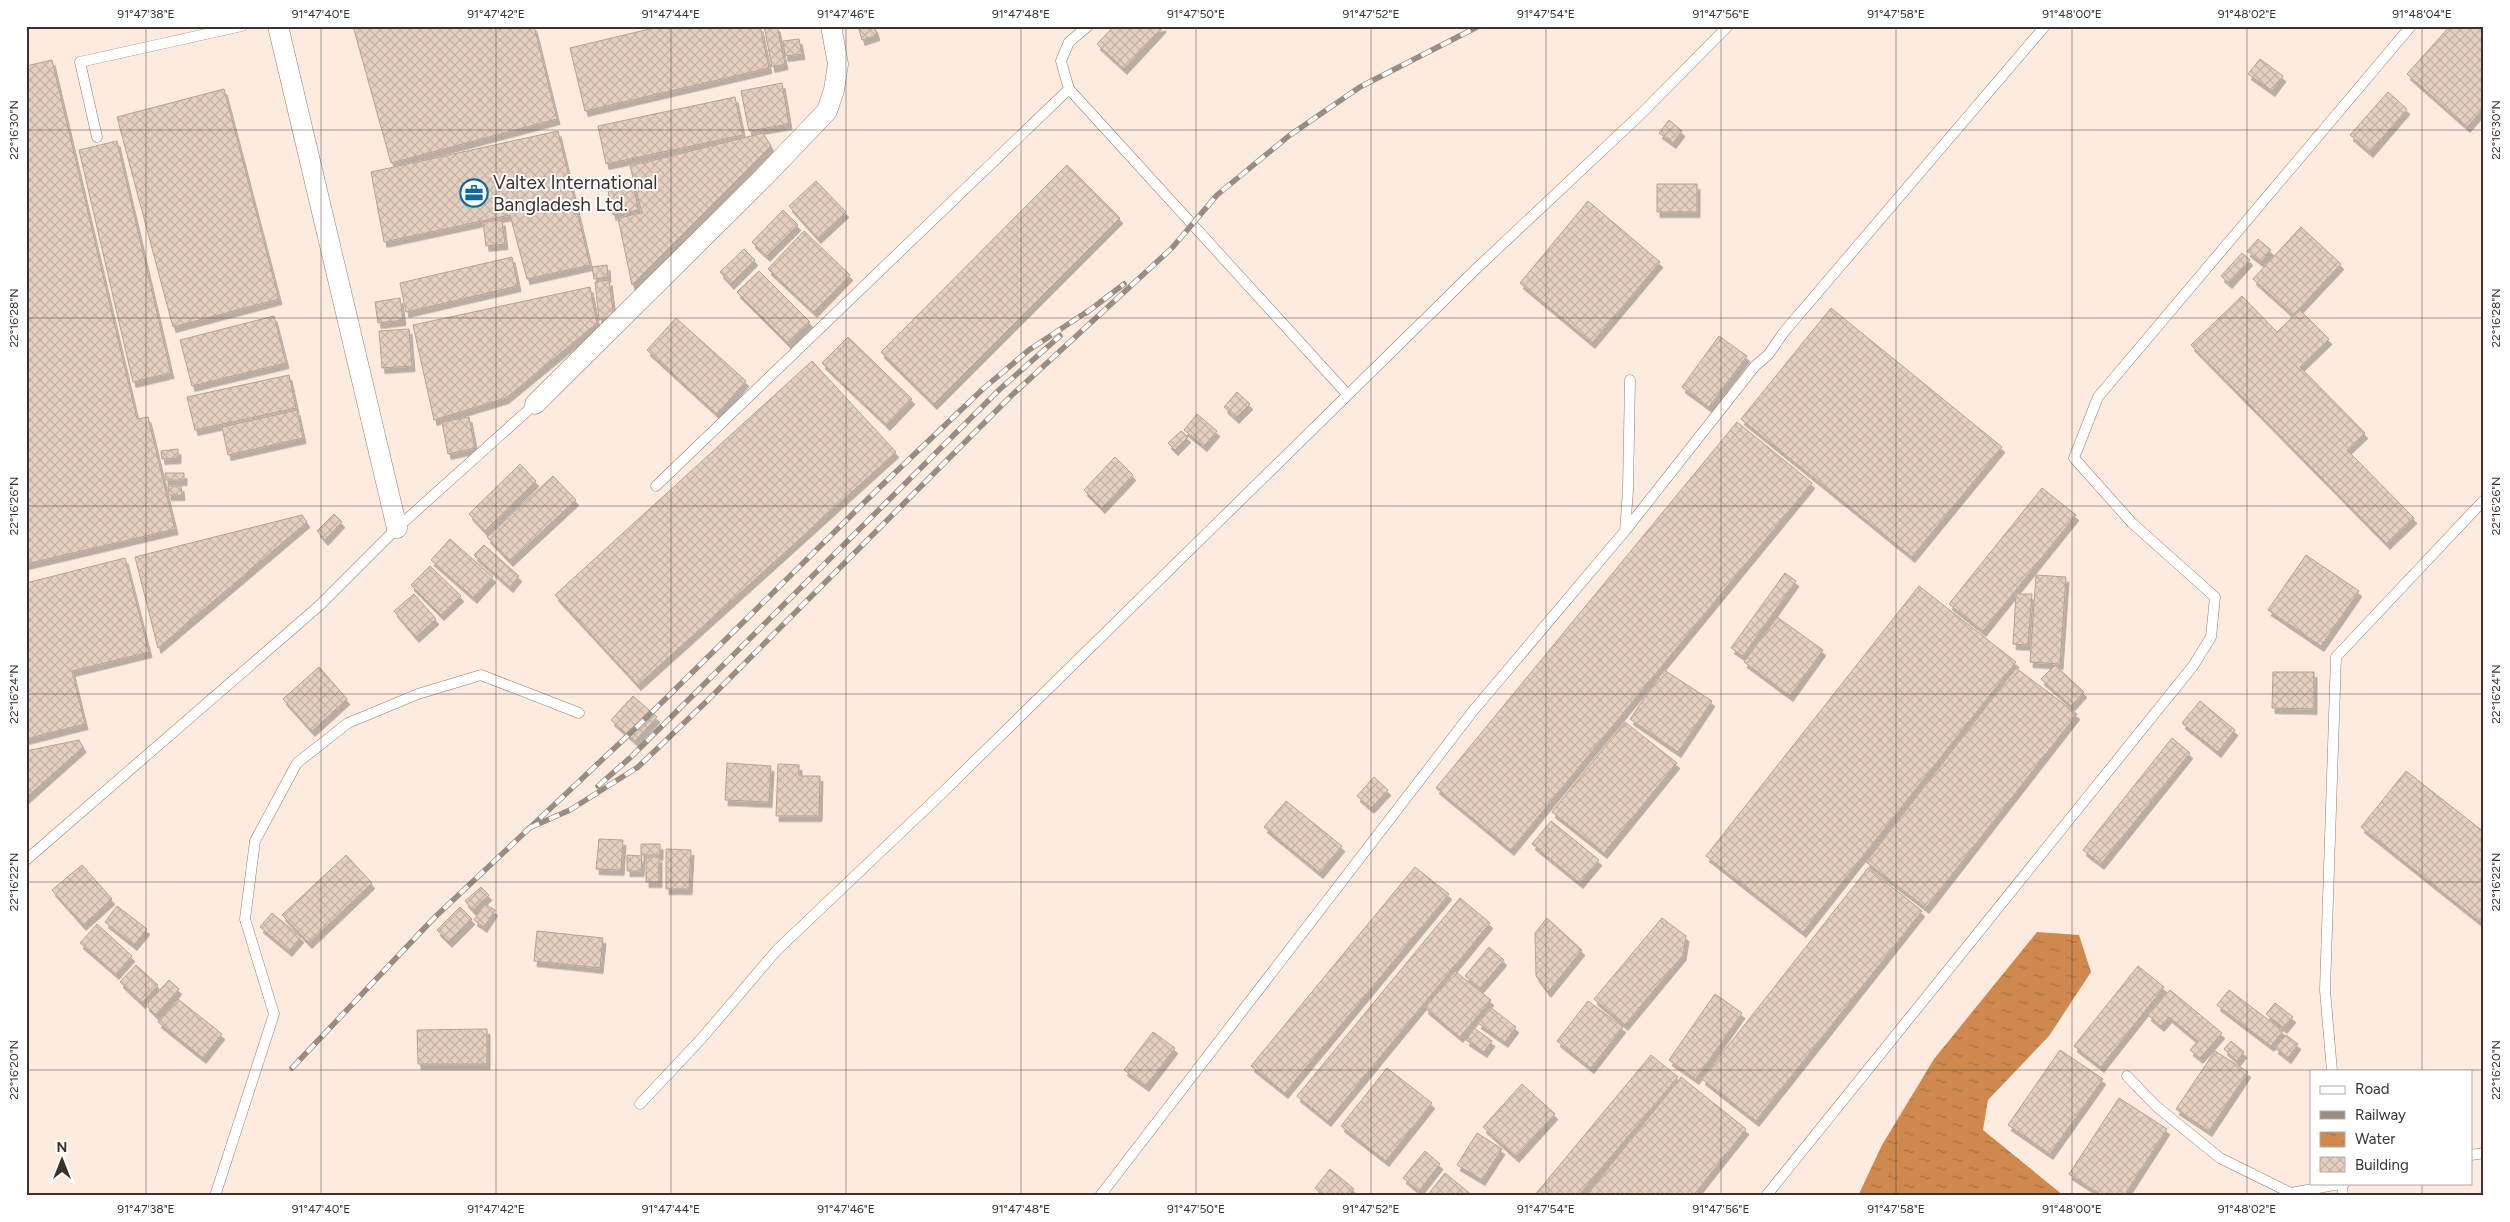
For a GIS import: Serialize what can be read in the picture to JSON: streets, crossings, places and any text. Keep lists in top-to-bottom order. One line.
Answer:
{"places":{"office":["Valtex International Bangladesh Ltd."]},"legend":["Road","Railway","Water","Building"],"north":"top","coordinates":["91°47'38\"E","91°47'40\"E","91°47'42\"E","91°47'44\"E","91°47'46\"E","91°47'48\"E","91°47'50\"E","91°47'52\"E","91°47'54\"E","91°47'56\"E","91°47'58\"E","91°48'00\"E","91°48'02\"E","91°48'04\"E","22°16'30\"N","22°16'28\"N","22°16'26\"N","22°16'24\"N","22°16'22\"N","22°16'20\"N"]}
